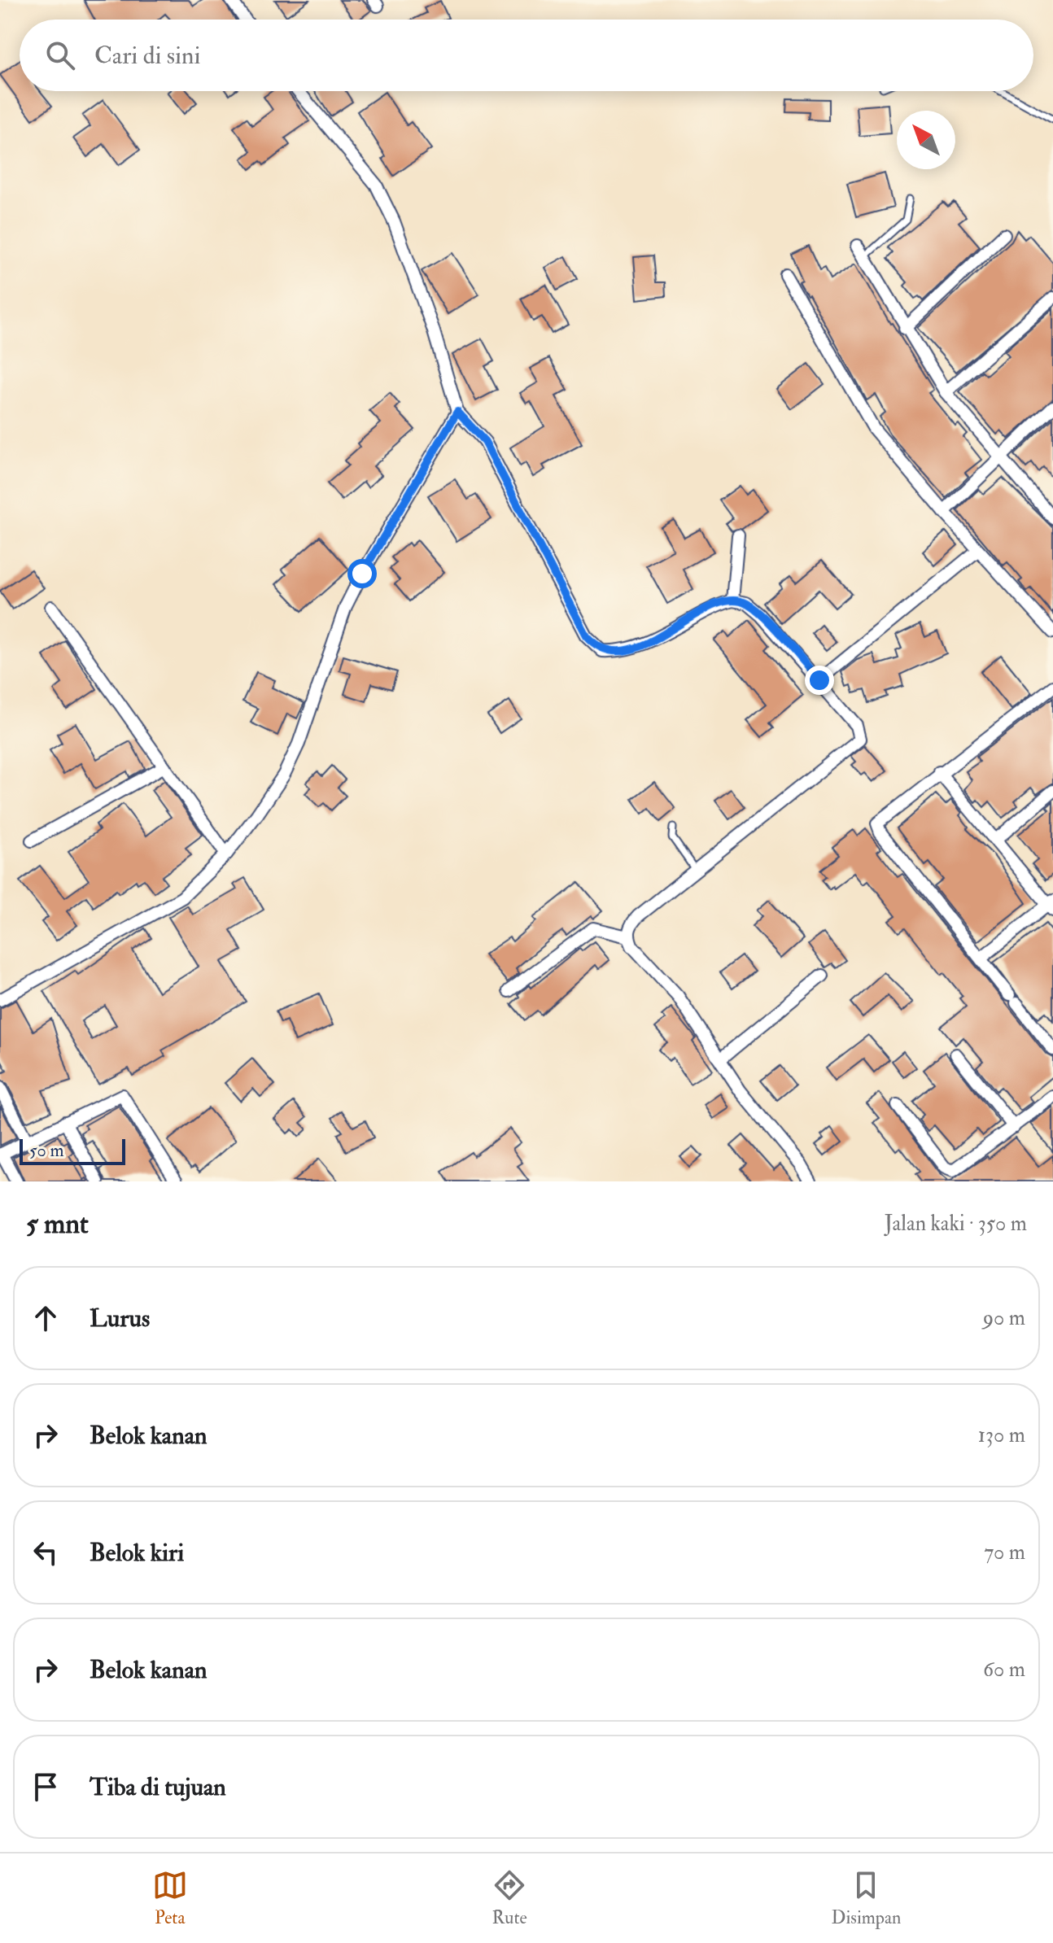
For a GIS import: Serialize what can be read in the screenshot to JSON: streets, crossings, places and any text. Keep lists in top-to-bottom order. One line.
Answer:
{"scale_bar":"50 m","north":"top left","page":{"search":"Cari di sini","scale":"50 m","heading":["5 mnt","Jalan kaki · 350 m"],"list":[["Lurus","90 m"],["Belok kanan","130 m"],["Belok kiri","70 m"],["Belok kanan","60 m"],"Tiba di tujuan"],"nav":["Peta","Rute","Disimpan"]}}
